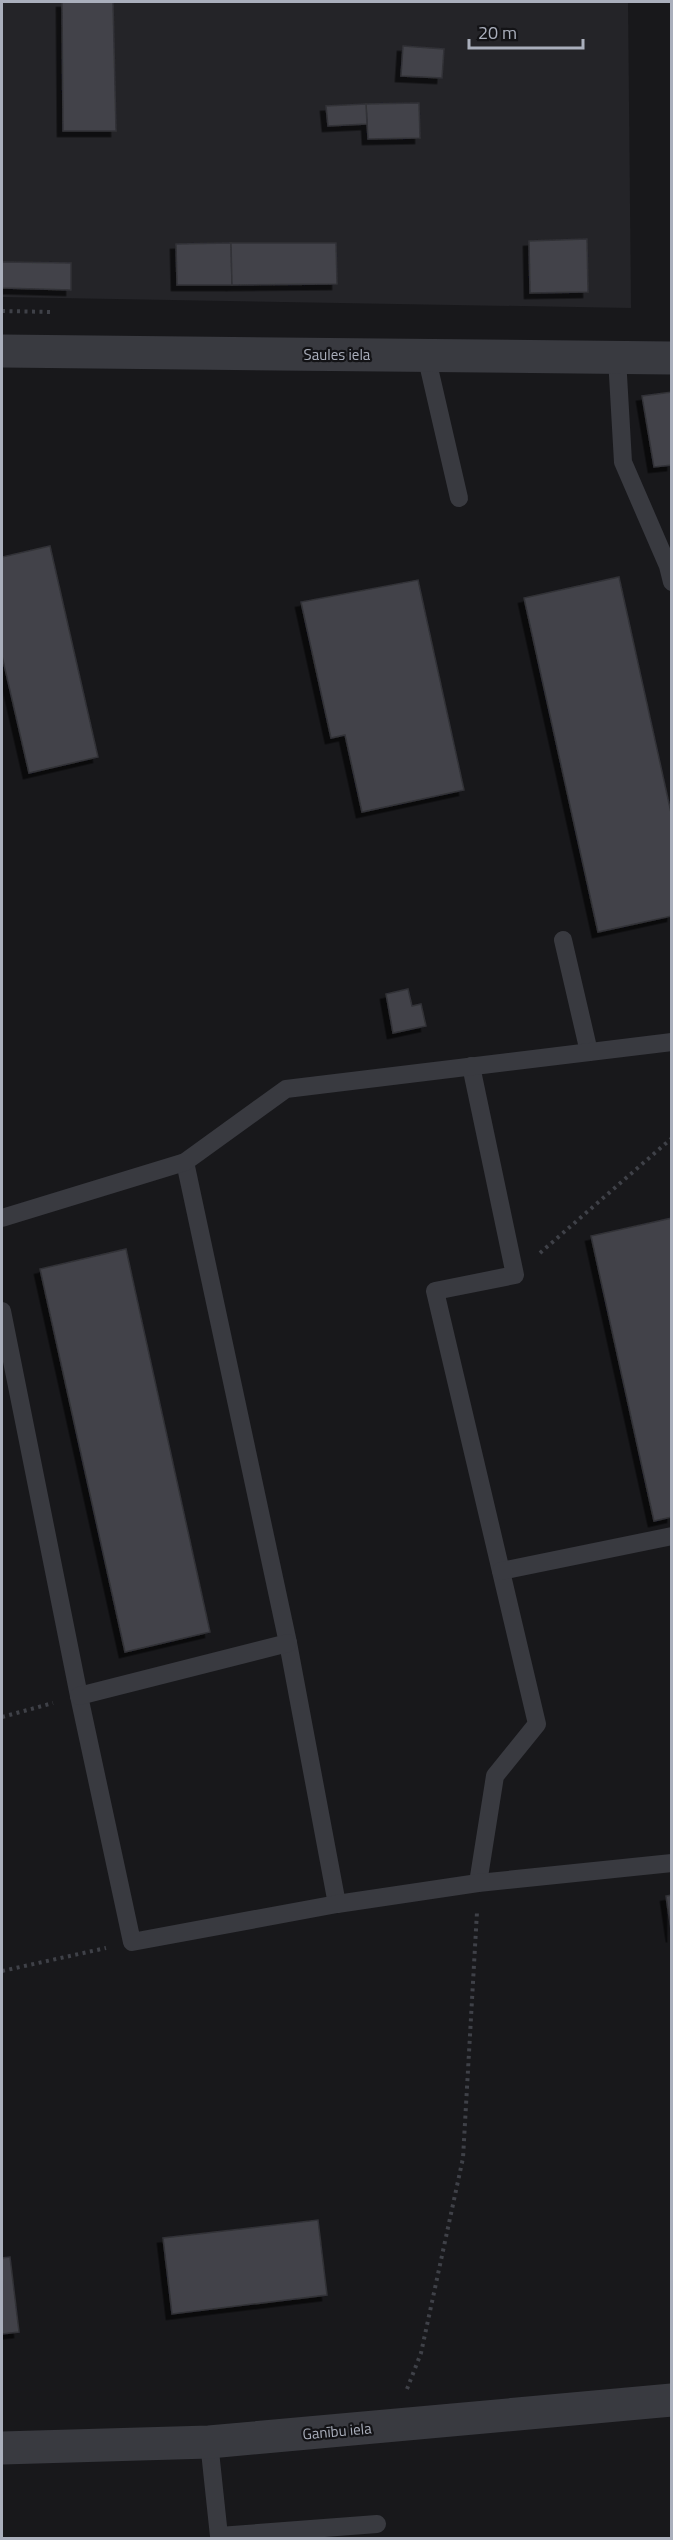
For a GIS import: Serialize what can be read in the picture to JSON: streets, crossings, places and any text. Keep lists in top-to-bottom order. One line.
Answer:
{"streets":{"street":["Saules iela","Ganību iela"]},"scale_bar":"20 m"}
